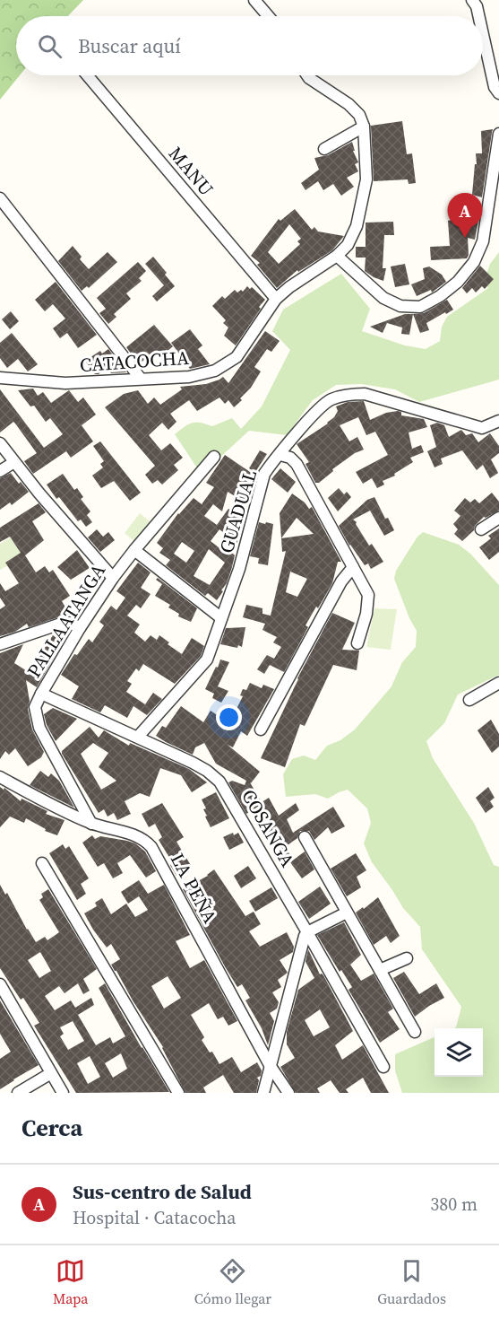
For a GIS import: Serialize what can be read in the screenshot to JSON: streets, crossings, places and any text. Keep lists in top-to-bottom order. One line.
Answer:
{"streets":{"street":["MANU","CATACOCHA","GUADUAL","PALLAATANGA","COSANGA","LA PEÑA"]},"crossings":[["MANU","CATACOCHA"],["GUADUAL","COSANGA"],["PALLAATANGA","COSANGA"],["PALLAATANGA","LA PEÑA"]],"page":{"search":"Buscar aquí","pins":"A","heading":"Cerca","list":[{"mark":"A","name":"Sus-centro de Salud","note":"Hospital · Catacocha","value":"380 m"}],"nav":["Mapa","Cómo llegar","Guardados"]}}
